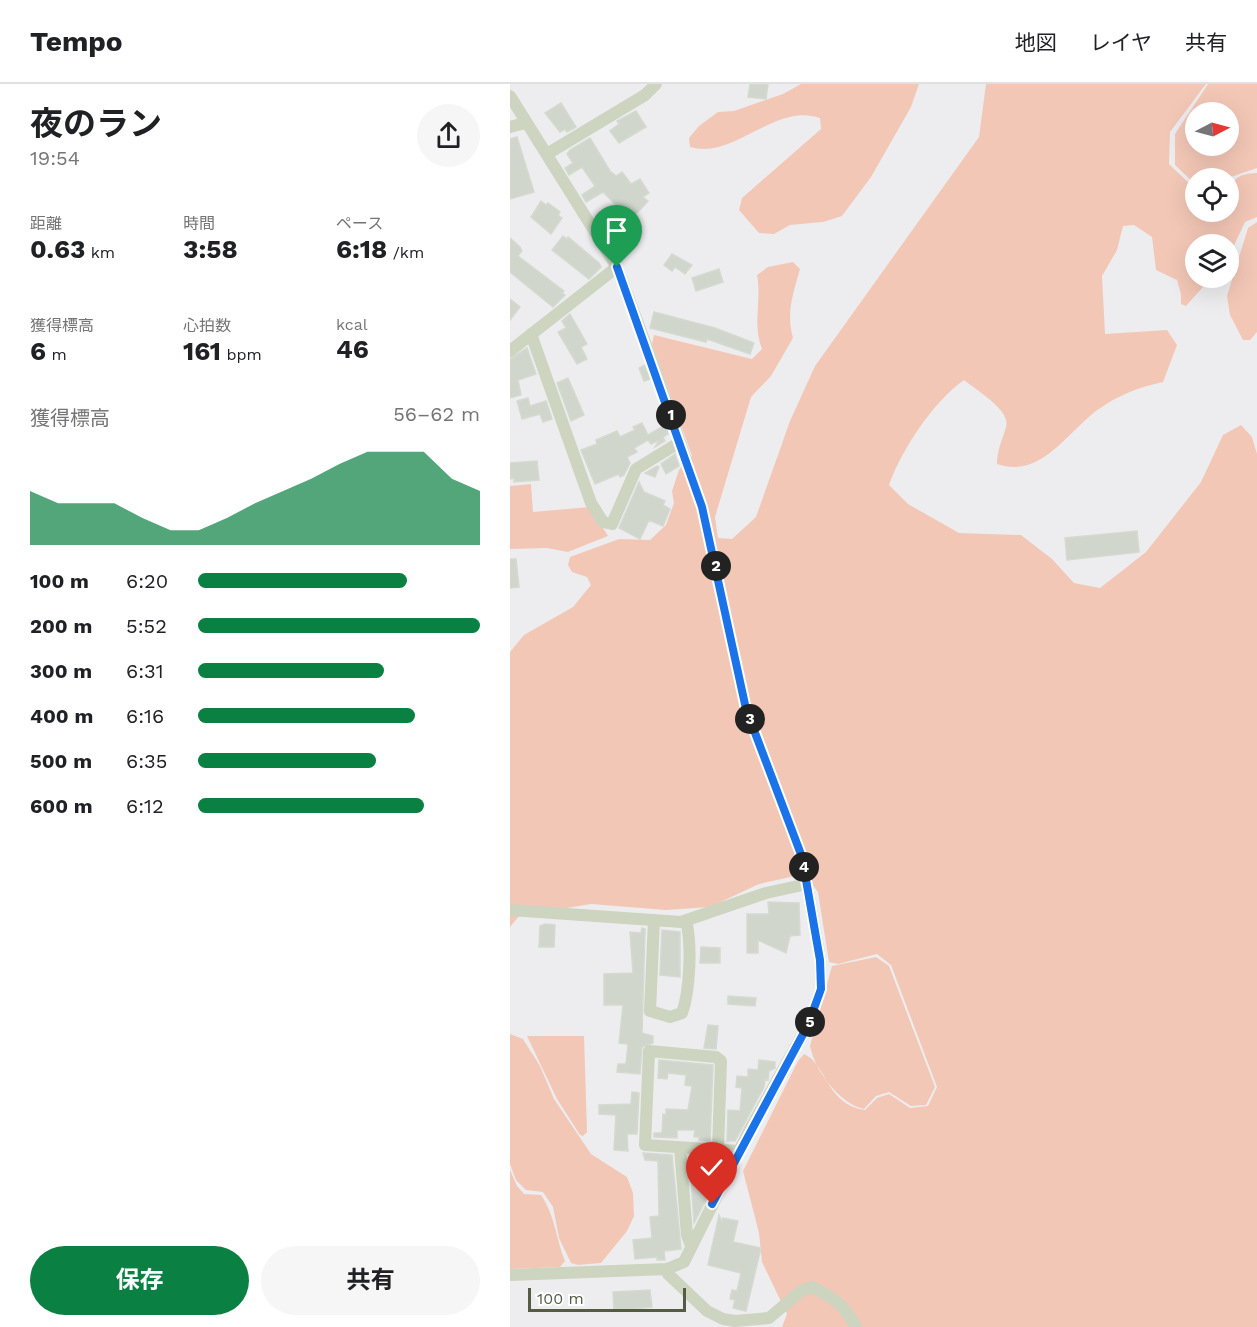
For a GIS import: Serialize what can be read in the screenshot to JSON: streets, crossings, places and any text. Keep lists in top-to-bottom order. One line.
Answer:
{"scale_bar":"100 m","north":"right","page":{"header":"Tempo","nav":["地図","レイヤ","共有"],"heading":["夜のラン","19:54"],"stats":[["距離","0.63 km"],["時間","3:58"],["ペース","6:18 /km"],["獲得標高","6 m"],["心拍数","161 bpm"],["kcal","46"]],"chart":["獲得標高","56–62 m"],"pins":["1","2","3","4","5"],"list":[{"name":"100 m","note":"6:20"},{"name":"200 m","note":"5:52"},{"name":"300 m","note":"6:31"},{"name":"400 m","note":"6:16"},{"name":"500 m","note":"6:35"},{"name":"600 m","note":"6:12"}],"buttons":["保存","共有"],"scale":"100 m"}}
